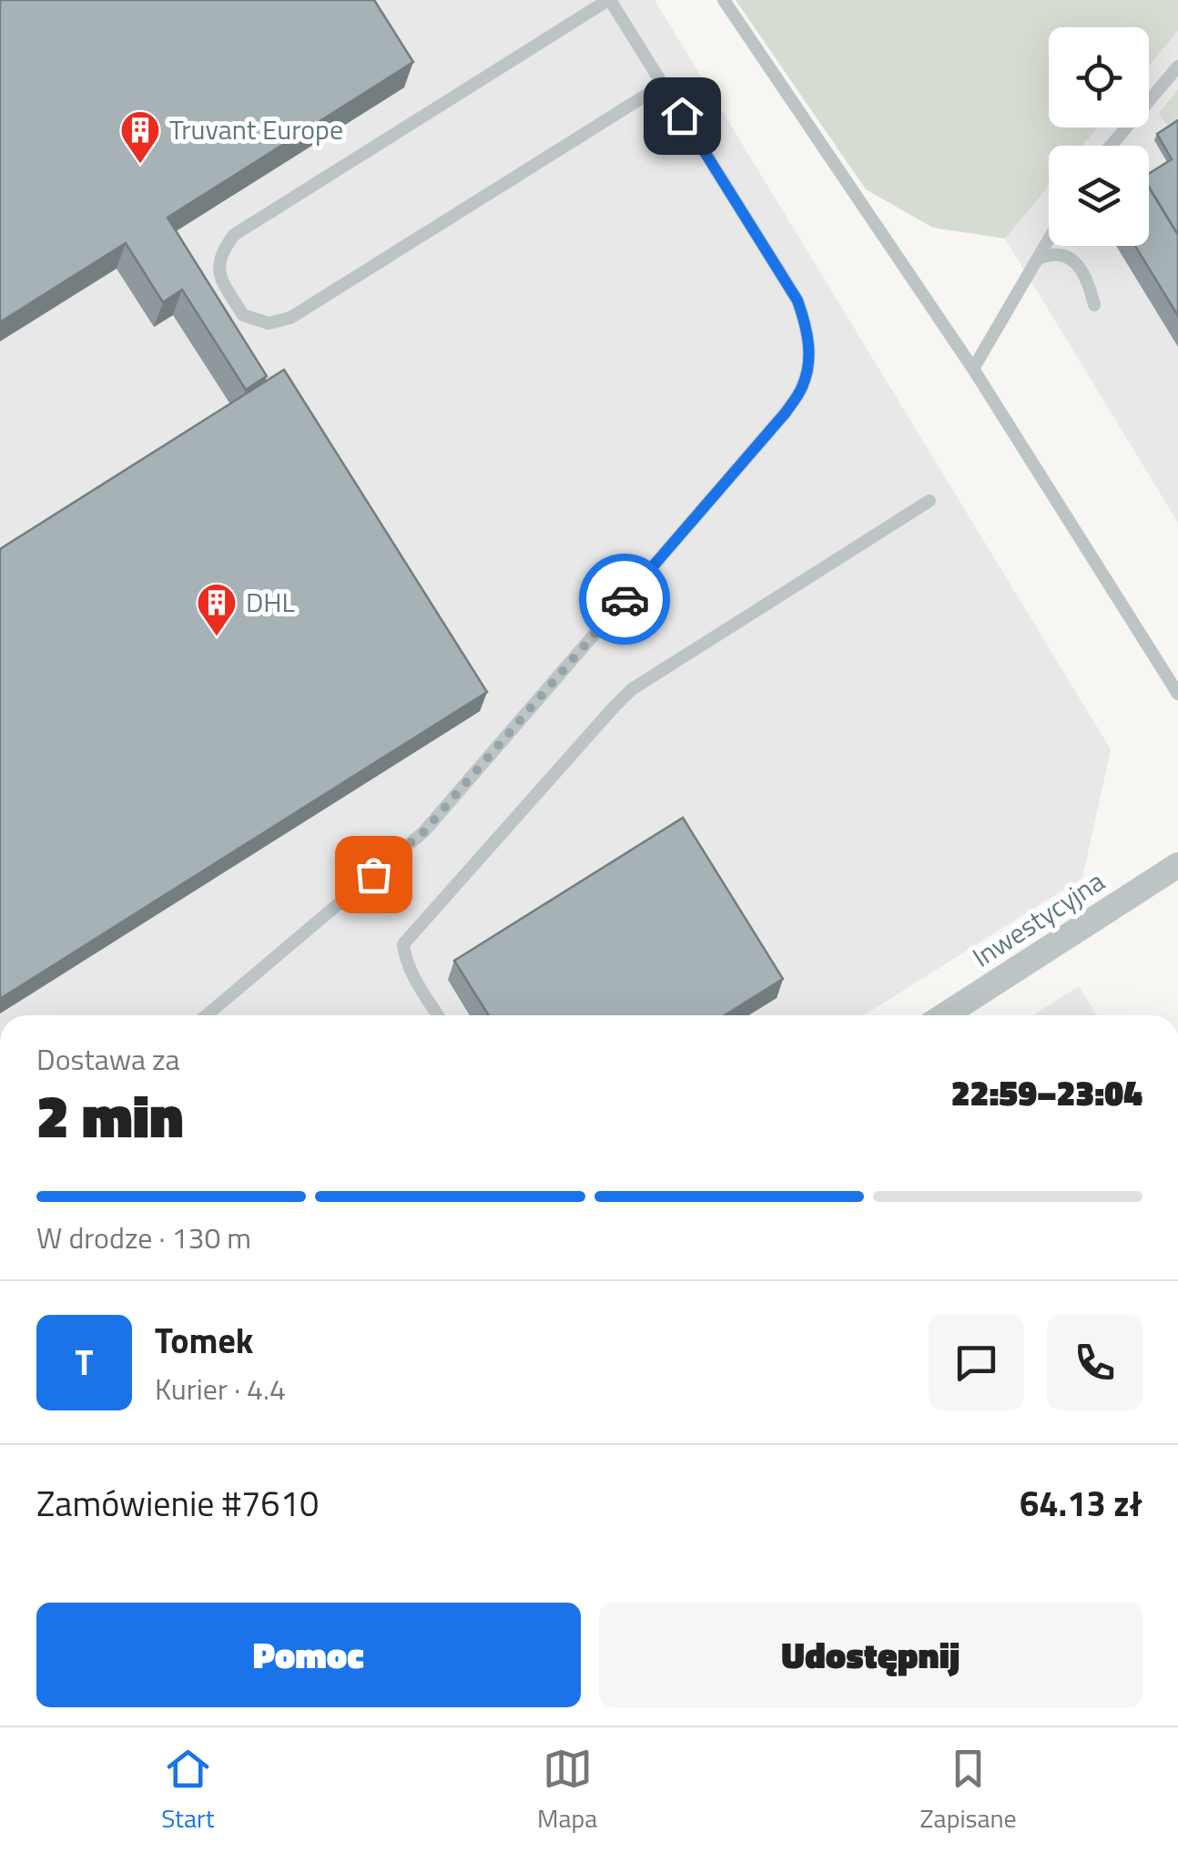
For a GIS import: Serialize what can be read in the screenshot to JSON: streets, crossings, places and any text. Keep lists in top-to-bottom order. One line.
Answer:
{"streets":{"street":["Inwestycyjna"]},"places":{"building":["Truvant Europe","DHL"]},"page":{"heading":["2 min","Dostawa za","22:59–23:04"],"panel":["Tomek","Kurier · 4.4","Zamówienie #7610","64.13 zł"],"bar":"W drodze · 130 m","round":"T","buttons":["Pomoc","Udostępnij"],"tabs":["Start","Mapa","Zapisane"]}}
